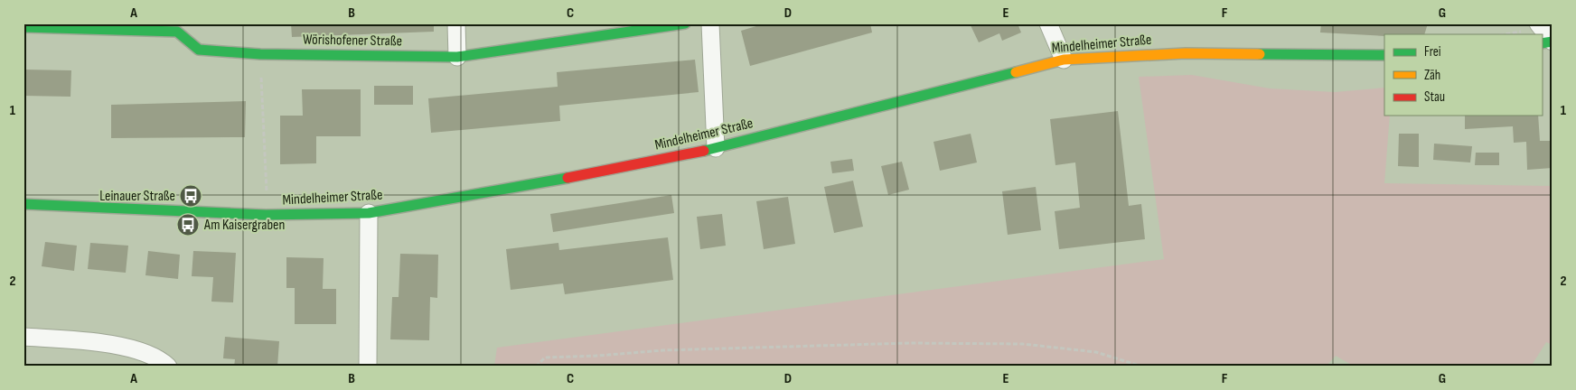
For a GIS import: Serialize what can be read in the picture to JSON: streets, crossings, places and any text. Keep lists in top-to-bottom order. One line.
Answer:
{"streets":{"main road":["Wörishofener Straße","Mindelheimer Straße"]},"places":{"bus stop":["Leinauer Straße","Am Kaisergraben"]},"legend":["Frei","Zäh","Stau"],"grid":{"columns":["A","B","C","D","E","F","G"],"rows":["1","2"]}}
